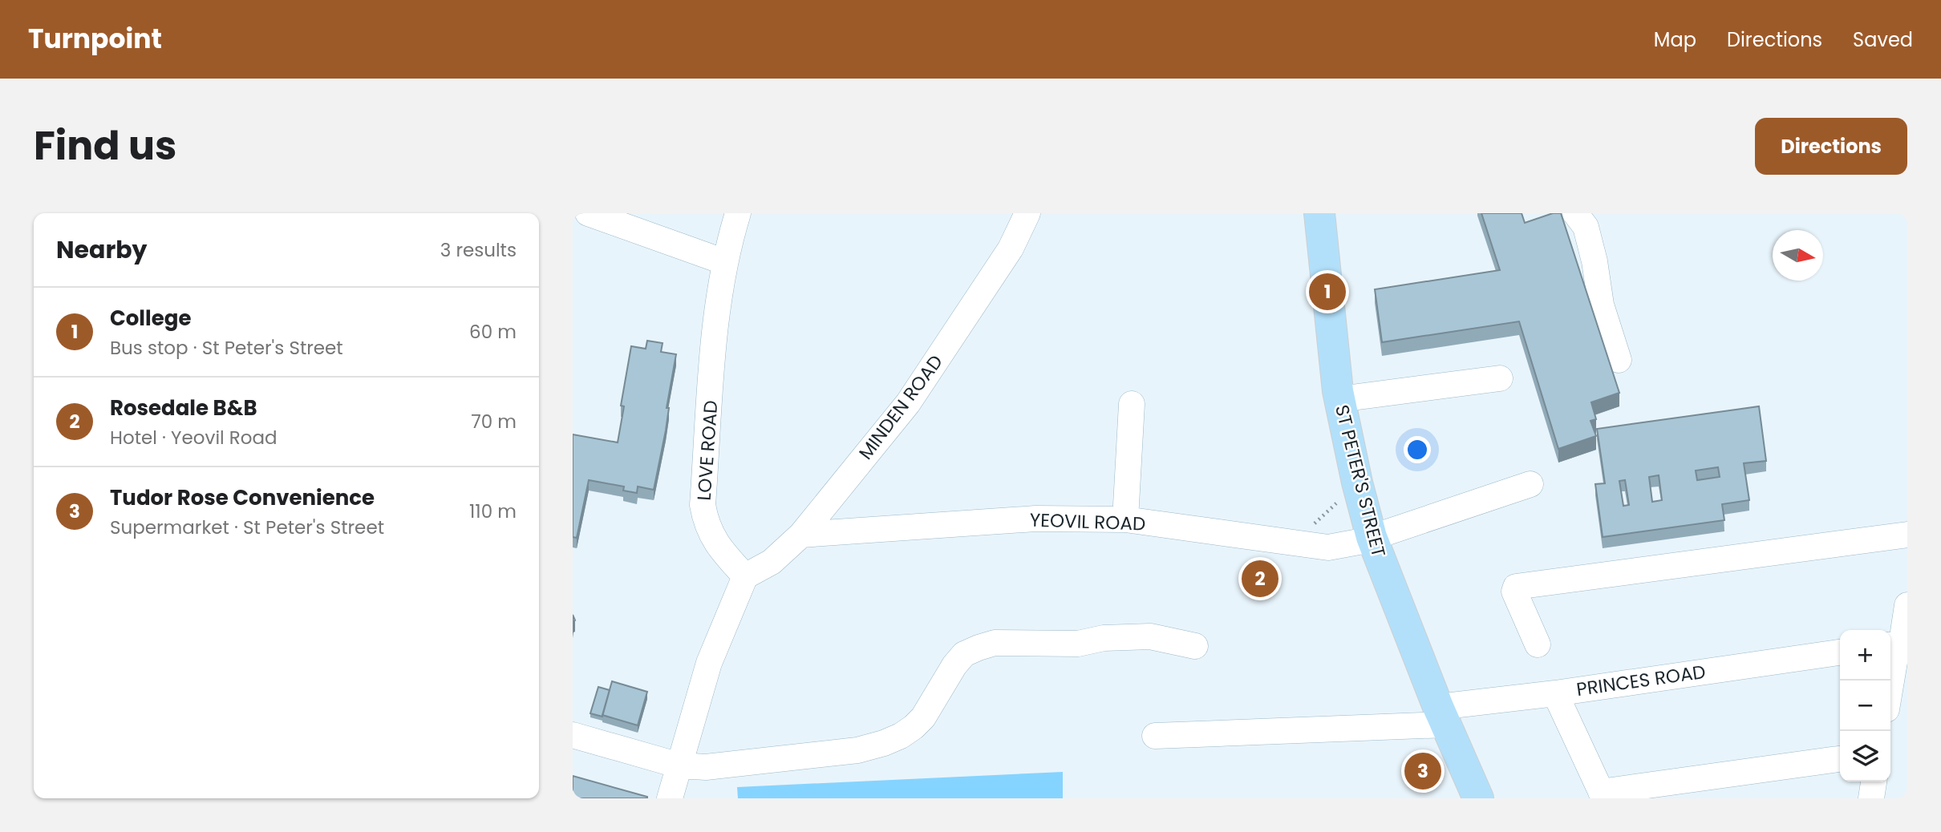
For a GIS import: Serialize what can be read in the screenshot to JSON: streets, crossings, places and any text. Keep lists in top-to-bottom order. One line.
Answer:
{"streets":{"main road":["ST PETER'S STREET"],"street":["MINDEN ROAD","LOVE ROAD","YEOVIL ROAD","PRINCES ROAD"]},"crossings":[["MINDEN ROAD","LOVE ROAD"],["MINDEN ROAD","YEOVIL ROAD"],["ST PETER'S STREET","YEOVIL ROAD"],["ST PETER'S STREET","PRINCES ROAD"]],"north":"right","page":{"header":"Turnpoint","nav":["Map","Directions","Saved"],"title":"Find us","buttons":"Directions","heading":["Nearby","3 results"],"pins":["1","2","3"],"list":[{"mark":"1","name":"College","note":"Bus stop · St Peter's Street","value":"60 m"},{"mark":"2","name":"Rosedale B&B","note":"Hotel · Yeovil Road","value":"70 m"},{"mark":"3","name":"Tudor Rose Convenience","note":"Supermarket · St Peter's Street","value":"110 m"}],"map_buttons":["+","−"]}}
